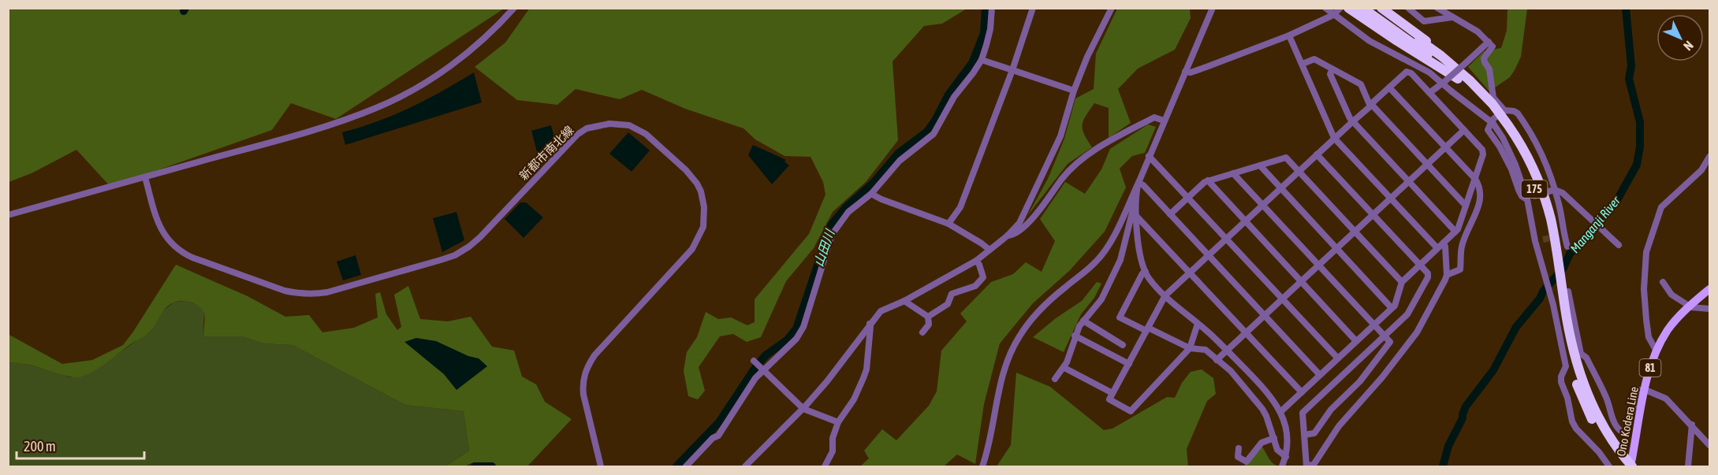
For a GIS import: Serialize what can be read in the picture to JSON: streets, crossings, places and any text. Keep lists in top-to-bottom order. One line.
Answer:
{"streets":{"highway":["175"],"main road":["81","Ono Kodera Line"],"street":["新都市南北線"]},"crossings":[["175","Ono Kodera Line"]],"water":["Manganji River","山田川"],"scale_bar":"200 m","north":"bottom right"}
